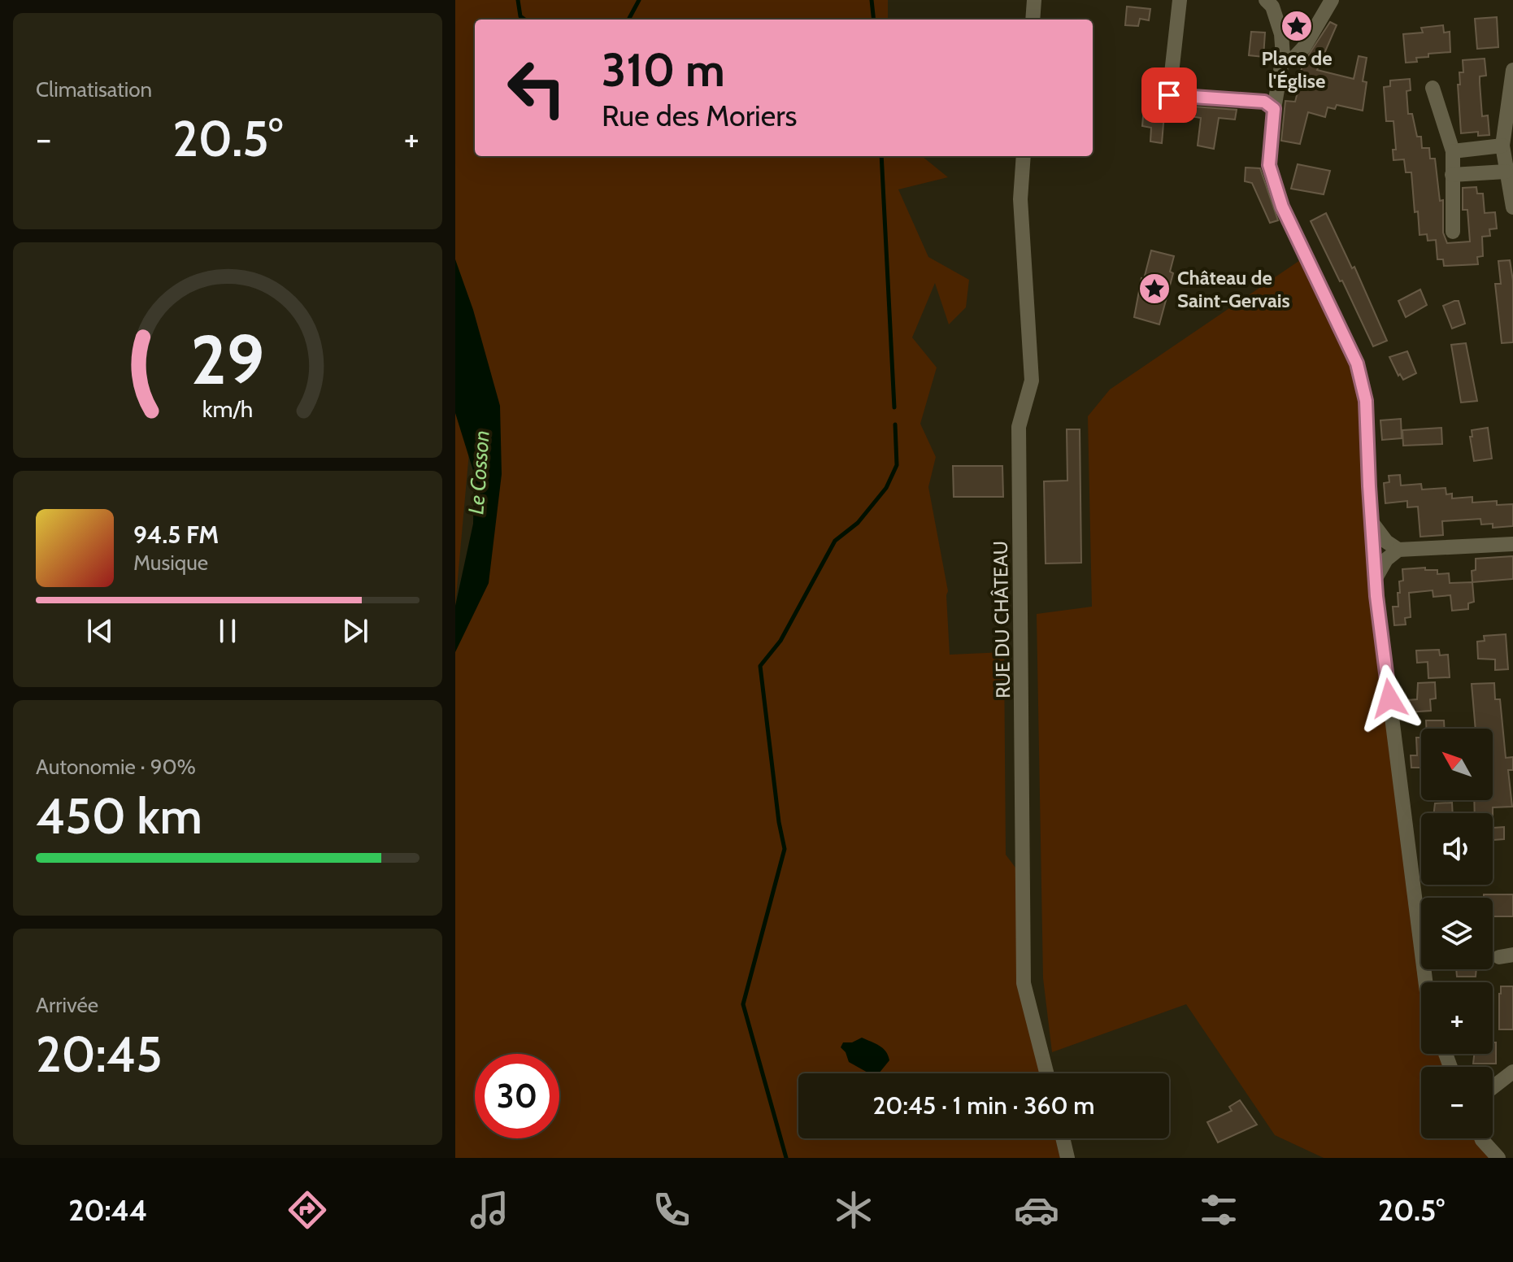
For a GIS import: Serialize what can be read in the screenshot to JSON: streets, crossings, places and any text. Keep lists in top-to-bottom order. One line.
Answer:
{"streets":{"street":["RUE DU CHÂTEAU"]},"water":["Le Cosson"],"places":{"place":["Place de l'Église","Château de Saint-Gervais"]},"north":"top left","page":{"tile":["Climatisation",["Autonomie · 90%","450 km"],["Arrivée","20:45"]],"turn":["310 m","Rue des Moriers"],"heat":["−","20.5°","+"],"song":["94.5 FM","Musique"],"map_buttons":["+","−"],"limit":"30","trip":"20:45 · 1 min · 360 m","tabs":["20:44","20.5°"],"gauge":["29","km/h"]}}
